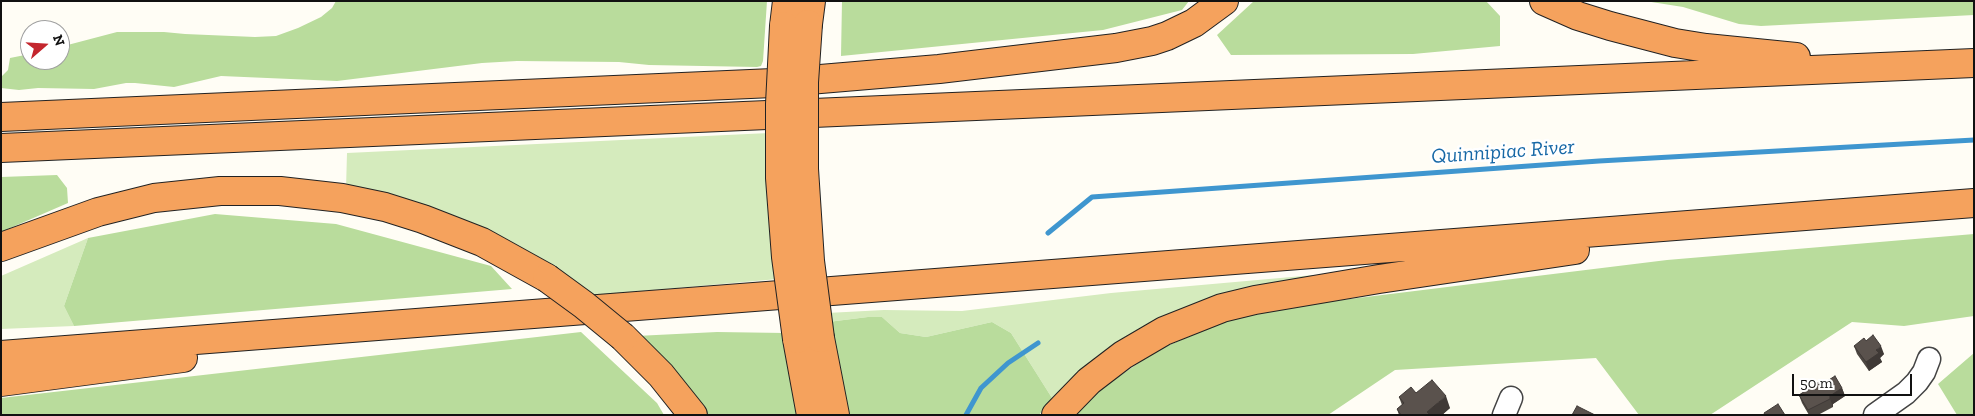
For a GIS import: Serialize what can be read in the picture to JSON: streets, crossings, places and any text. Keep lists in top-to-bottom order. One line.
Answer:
{"water":["Quinnipiac River"],"scale_bar":"50 m","north":"right"}
